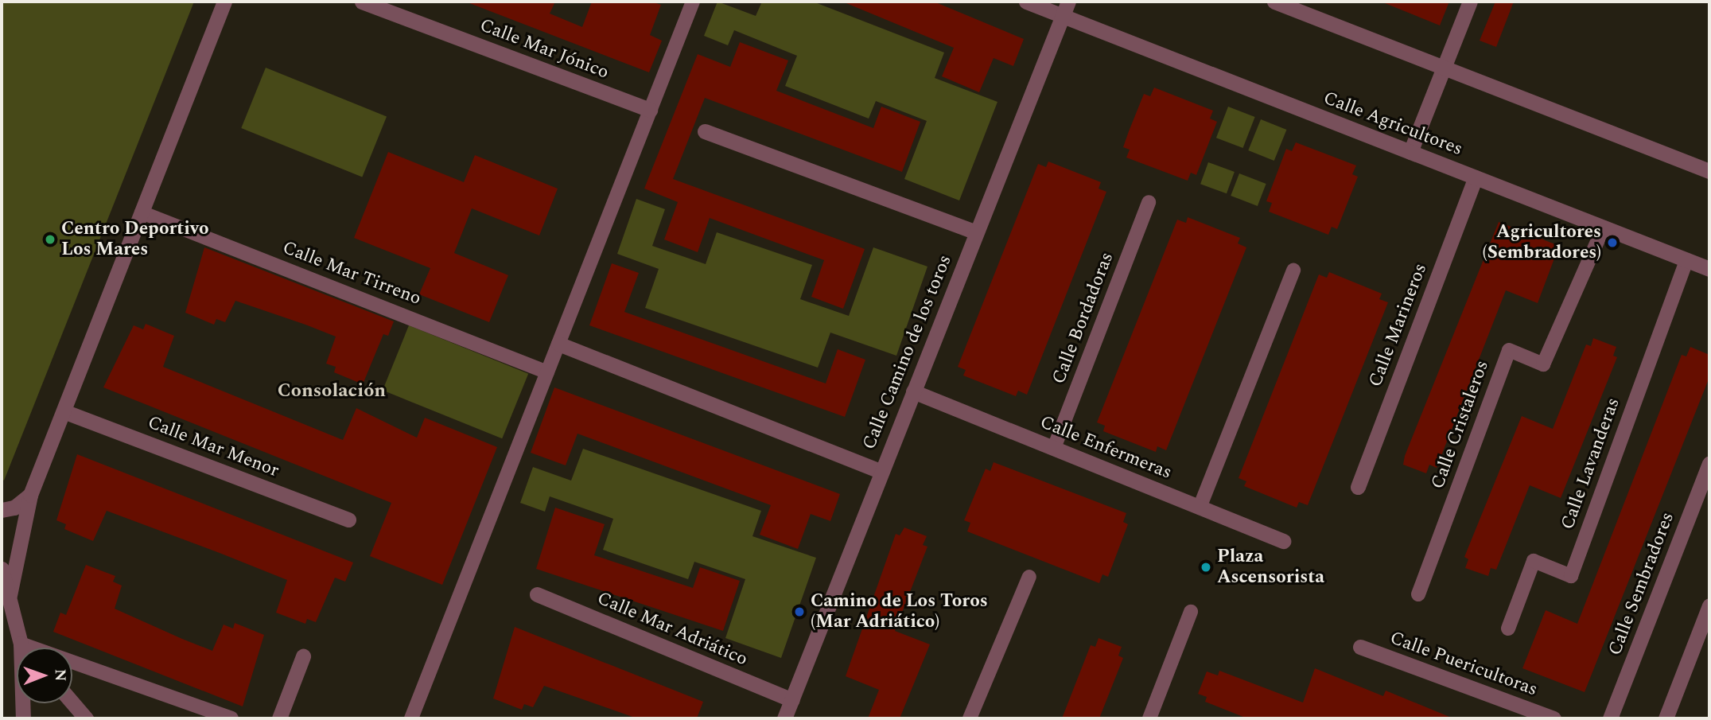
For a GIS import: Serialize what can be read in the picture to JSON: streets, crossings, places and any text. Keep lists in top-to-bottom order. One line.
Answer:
{"streets":{"street":["Calle Mar Jónico","Calle Agricultores","Calle Mar Tirreno","Calle Bordadoras","Calle Marineros","Calle Camino de los toros","Calle Cristaleros","Calle Mar Menor","Calle Enfermeras","Calle Lavanderas","Calle Sembradores","Calle Mar Adriático","Calle Puericultoras"]},"crossings":[["Calle Agricultores","Calle Marineros"],["Calle Agricultores","Calle Camino de los toros"],["Calle Agricultores","Calle Cristaleros"],["Calle Agricultores","Calle Lavanderas"],["Calle Bordadoras","Calle Enfermeras"],["Calle Camino de los toros","Calle Enfermeras"],["Calle Camino de los toros","Calle Mar Adriático"]],"districts":["Consolación"],"places":["Centro Deportivo Los Mares","Agricultores (Sembradores)","Plaza Ascensorista","Camino de Los Toros (Mar Adriático)"],"north":"right"}
